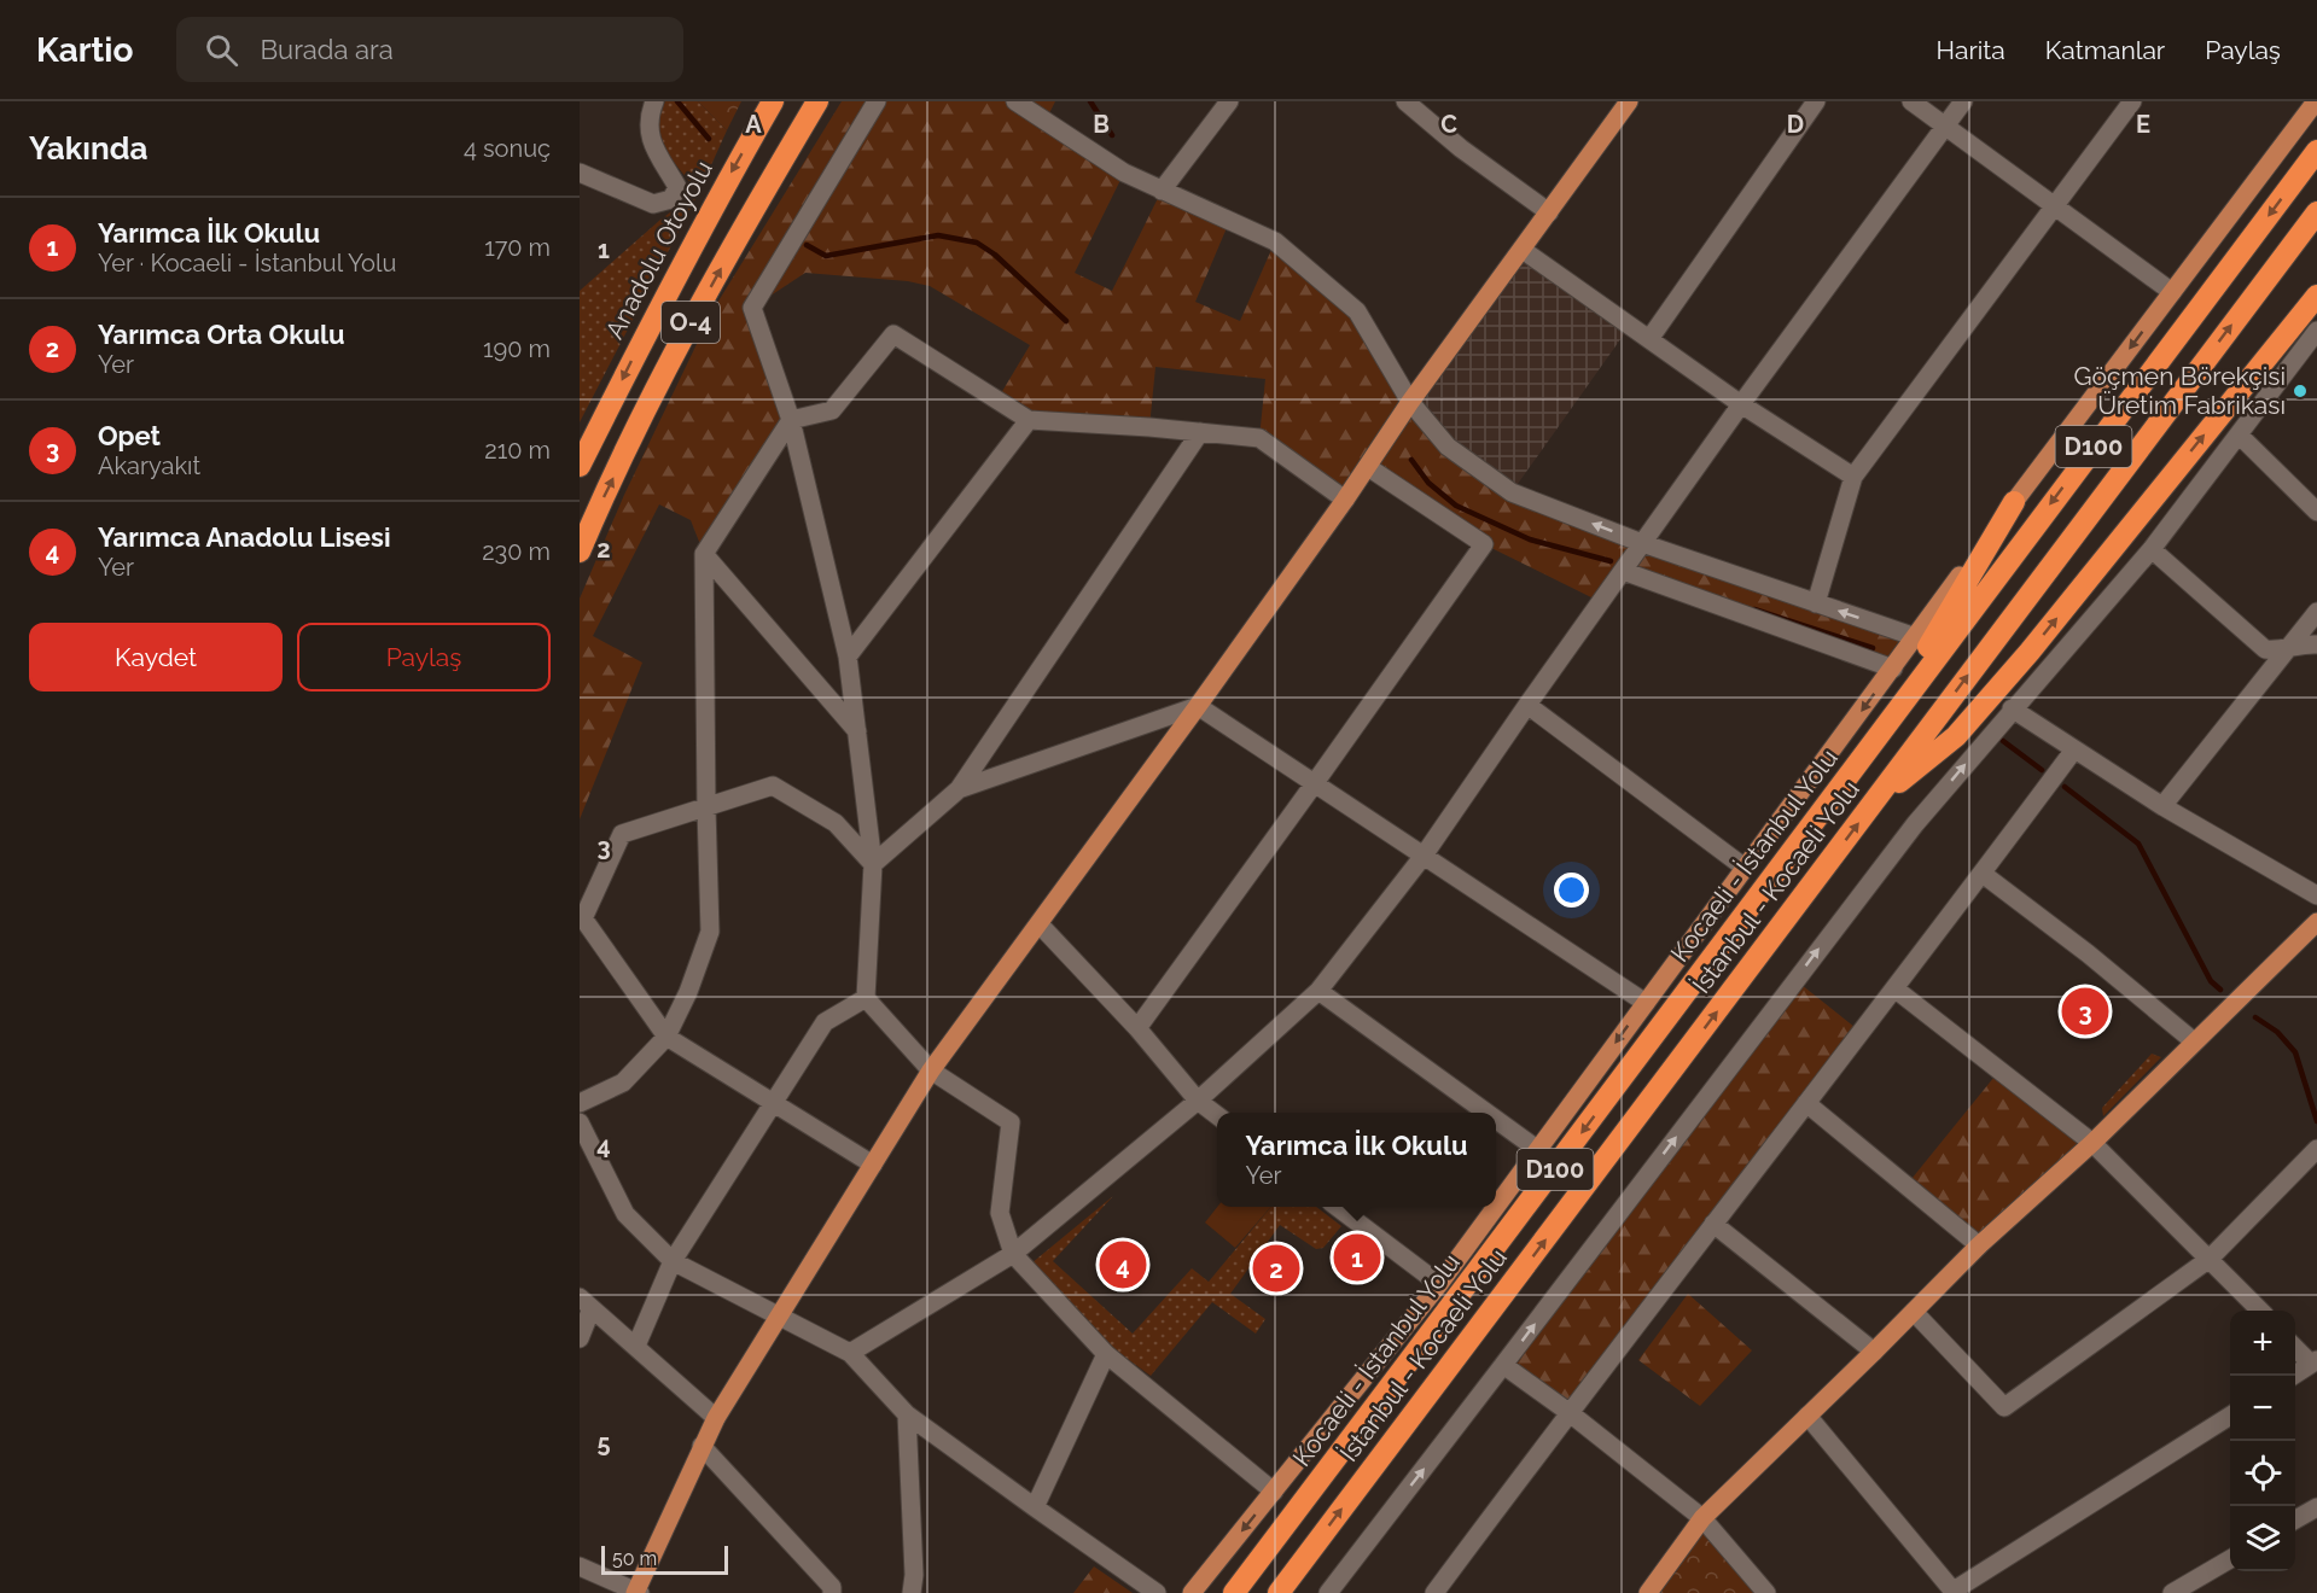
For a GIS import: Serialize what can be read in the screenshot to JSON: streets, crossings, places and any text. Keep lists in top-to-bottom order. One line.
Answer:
{"streets":{"highway":["Anadolu Otoyolu","O-4","D100","Kocaeli - İstanbul Yolu","İstanbul - Kocaeli Yolu"]},"places":["Göçmen Börekçisi Üretim Fabrikası"],"scale_bar":"50 m","page":{"header":"Kartio","search":"Burada ara","nav":["Harita","Katmanlar","Paylaş"],"heading":["Yakında","4 sonuç"],"list":[{"mark":"1","name":"Yarımca İlk Okulu","note":"Yer · Kocaeli - İstanbul Yolu","value":"170 m"},{"mark":"2","name":"Yarımca Orta Okulu","note":"Yer","value":"190 m"},{"mark":"3","name":"Opet","note":"Akaryakıt","value":"210 m"},{"mark":"4","name":"Yarımca Anadolu Lisesi","note":"Yer","value":"230 m"}],"buttons":["Kaydet","Paylaş"],"pins":["3","1","4","2"],"popup":["Yarımca İlk Okulu","Yer"],"map_buttons":["+","−"],"scale":"50 m"},"grid":{"columns":["A","B","C","D","E"],"rows":["1","2","3","4","5"]}}
